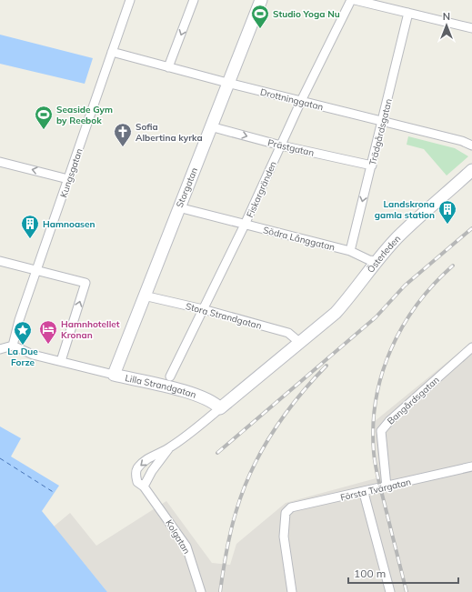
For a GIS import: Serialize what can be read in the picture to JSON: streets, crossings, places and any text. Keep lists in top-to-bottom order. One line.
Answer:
{"streets":{"street":["Drottninggatan","Trädgårdsgatan","Prästgatan","Kungsgatan","Storgatan","Fiskargränden","Södra Långgatan","Österleden","Stora Strandgatan","Lilla Strandgatan","Bangårdsgatan","Första Tvärgatan","Kolgatan"]},"crossings":[["Drottninggatan","Trädgårdsgatan"],["Drottninggatan","Kungsgatan"],["Drottninggatan","Storgatan"],["Drottninggatan","Fiskargränden"],["Trädgårdsgatan","Prästgatan"],["Trädgårdsgatan","Södra Långgatan"],["Prästgatan","Storgatan"],["Prästgatan","Fiskargränden"],["Kungsgatan","Lilla Strandgatan"],["Storgatan","Södra Långgatan"],["Storgatan","Stora Strandgatan"],["Storgatan","Lilla Strandgatan"],["Fiskargränden","Södra Långgatan"],["Fiskargränden","Stora Strandgatan"],["Södra Långgatan","Österleden"],["Österleden","Stora Strandgatan"],["Lilla Strandgatan","Kolgatan"],["Bangårdsgatan","Första Tvärgatan"]],"one_way":["Trädgårdsgatan","Prästgatan"],"places":{"sports":["Studio Yoga Nu","Seaside Gym by Reebok"],"church":["Sofia Albertina kyrka"],"building":["Landskrona gamla station","Hamnoasen"],"hotel":["Hamnhotellet Kronan"],"place":["La Due Forze"]},"scale_bar":"100 m","north":"top"}
